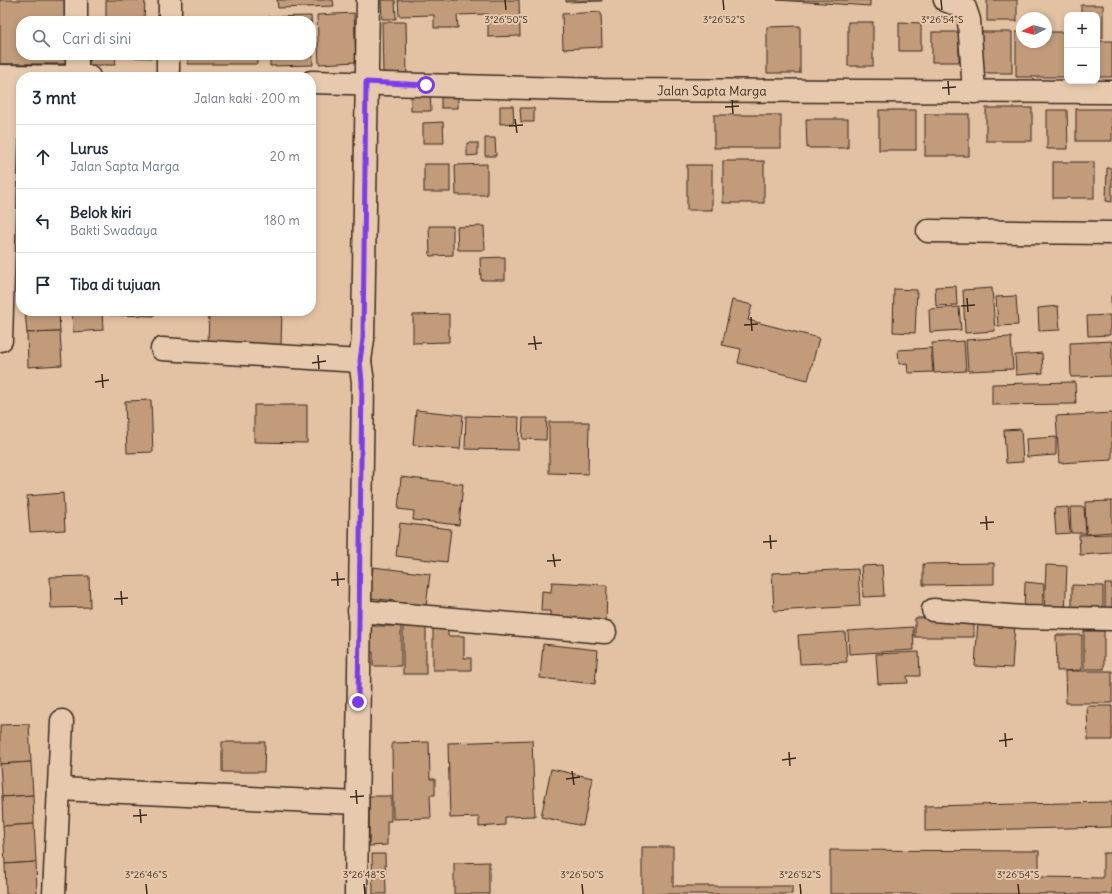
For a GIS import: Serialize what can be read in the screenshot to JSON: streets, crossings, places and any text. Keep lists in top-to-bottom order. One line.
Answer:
{"streets":{"street":["Jalan Sapta Marga"]},"north":"left","page":{"map_buttons":["+","−"],"search":"Cari di sini","heading":["3 mnt","Jalan kaki · 200 m"],"list":[["Lurus","Jalan Sapta Marga","20 m"],["Belok kiri","Bakti Swadaya","180 m"],"Tiba di tujuan"]},"coordinates":["3°26'50\"S","3°26'52\"S","3°26'54\"S","3°26'46\"S","3°26'48\"S"]}
